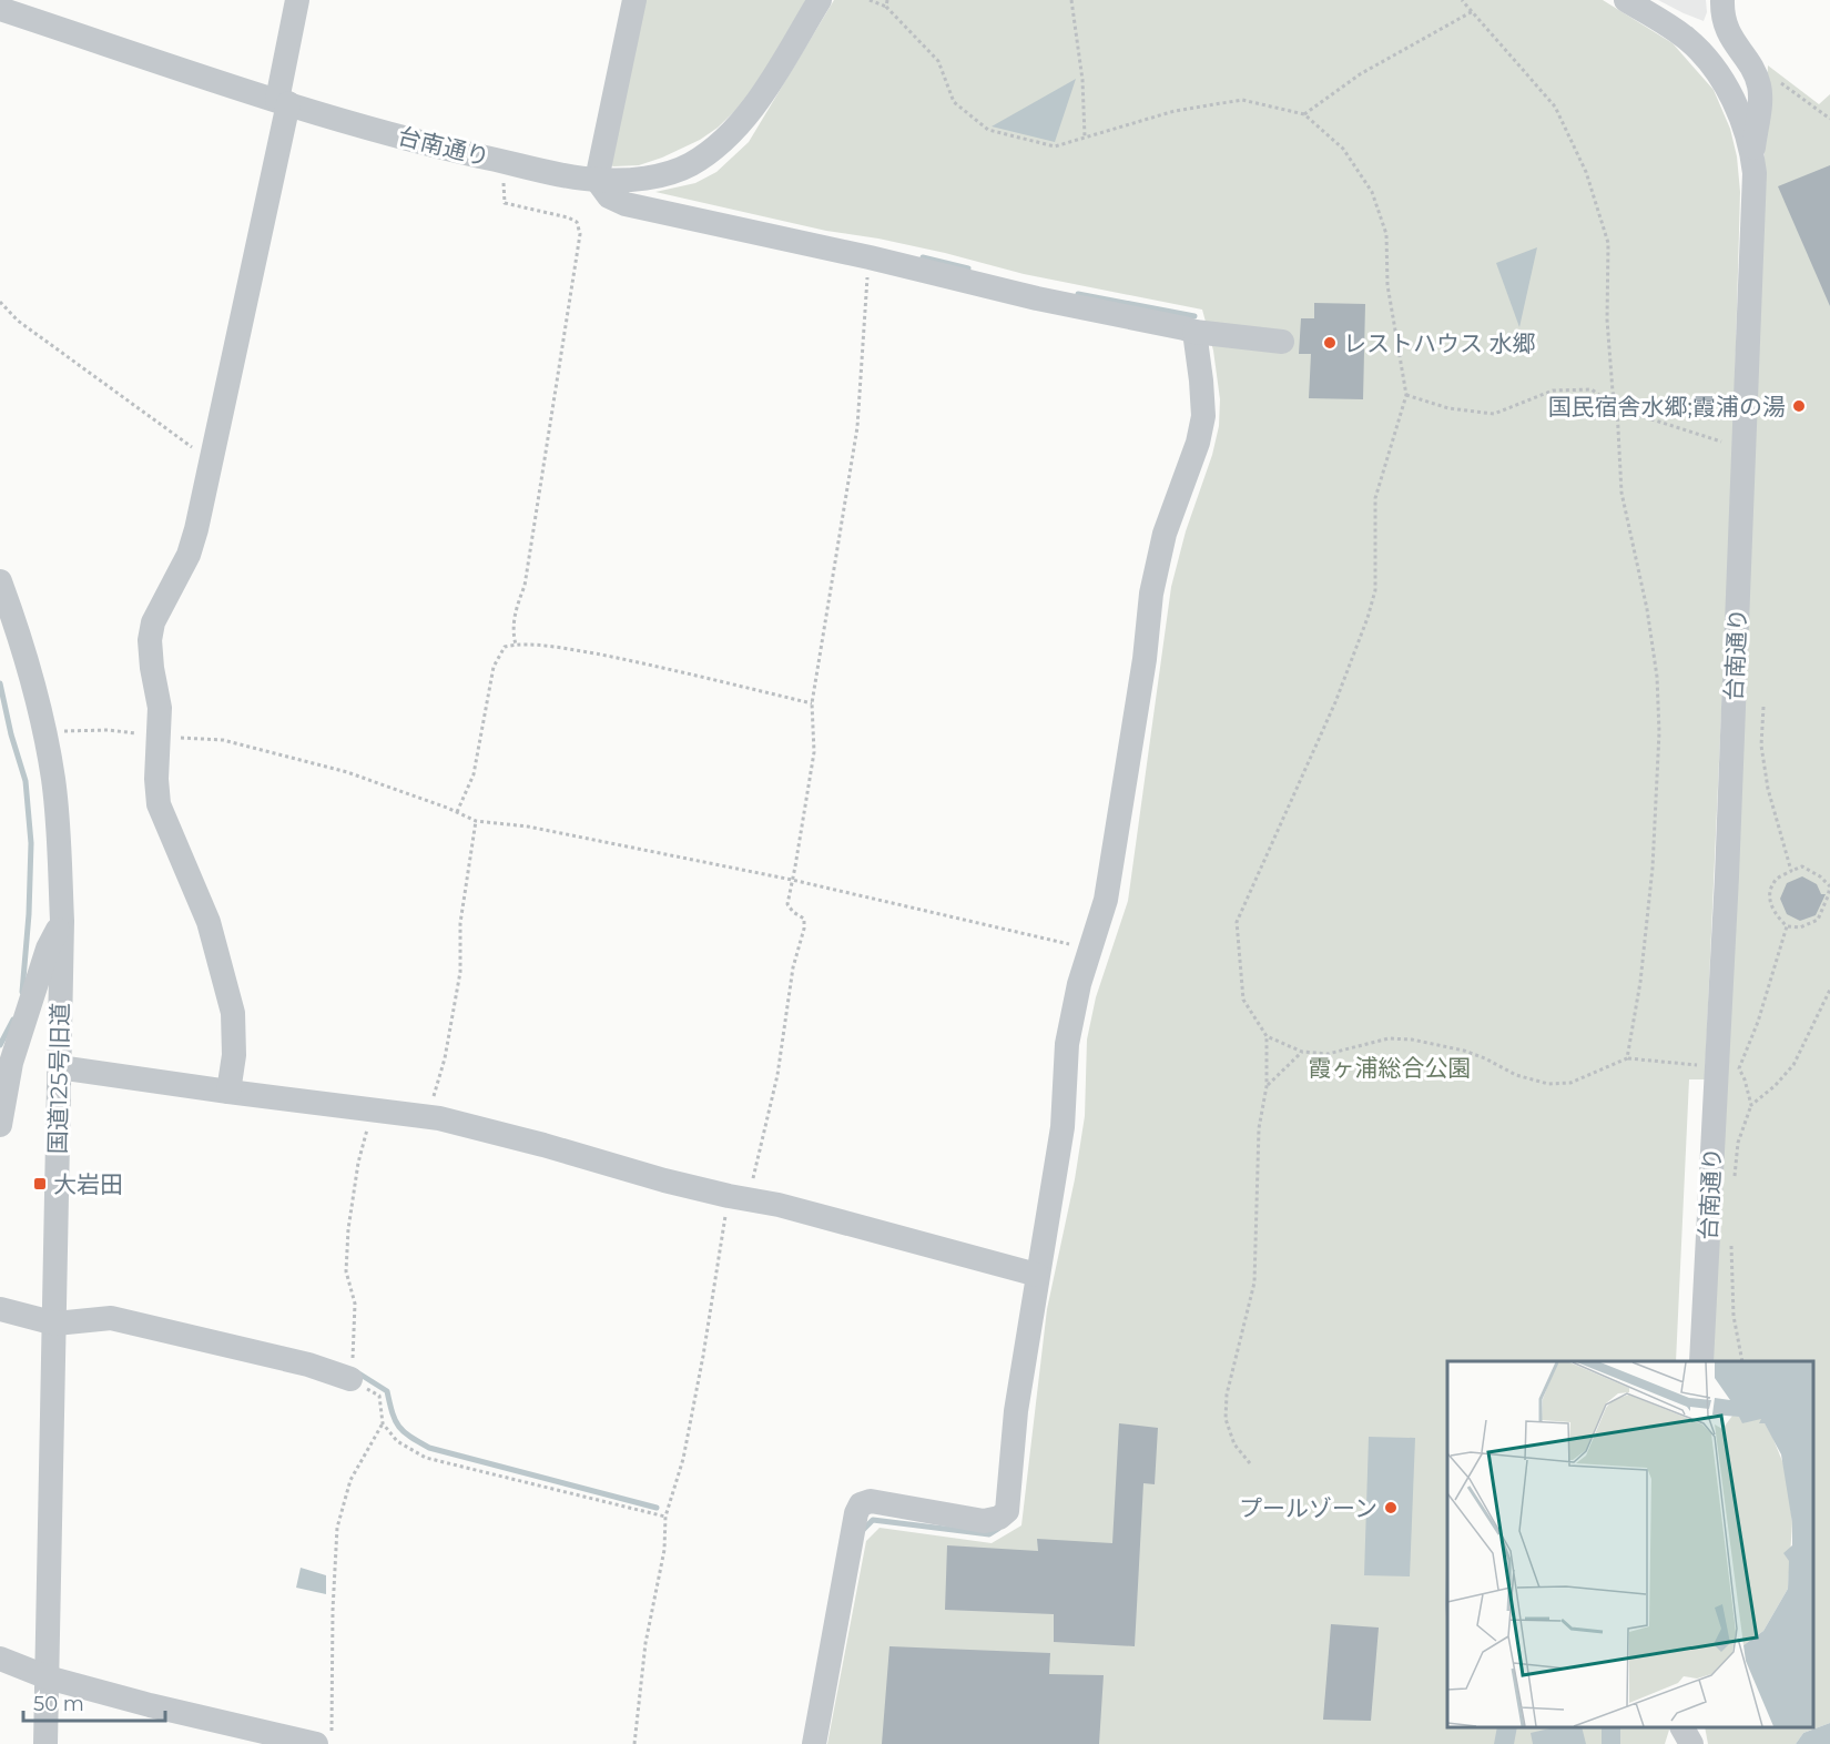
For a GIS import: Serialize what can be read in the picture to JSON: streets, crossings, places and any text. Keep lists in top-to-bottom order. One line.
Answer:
{"streets":{"street":["台南通り","国道125号旧道"]},"parks":["霞ヶ浦総合公園"],"places":{"other":["レストハウス 水郷","国民宿舎水郷;霞浦の湯","プールゾーン"],"transit":["大岩田"]},"scale_bar":"50 m"}
